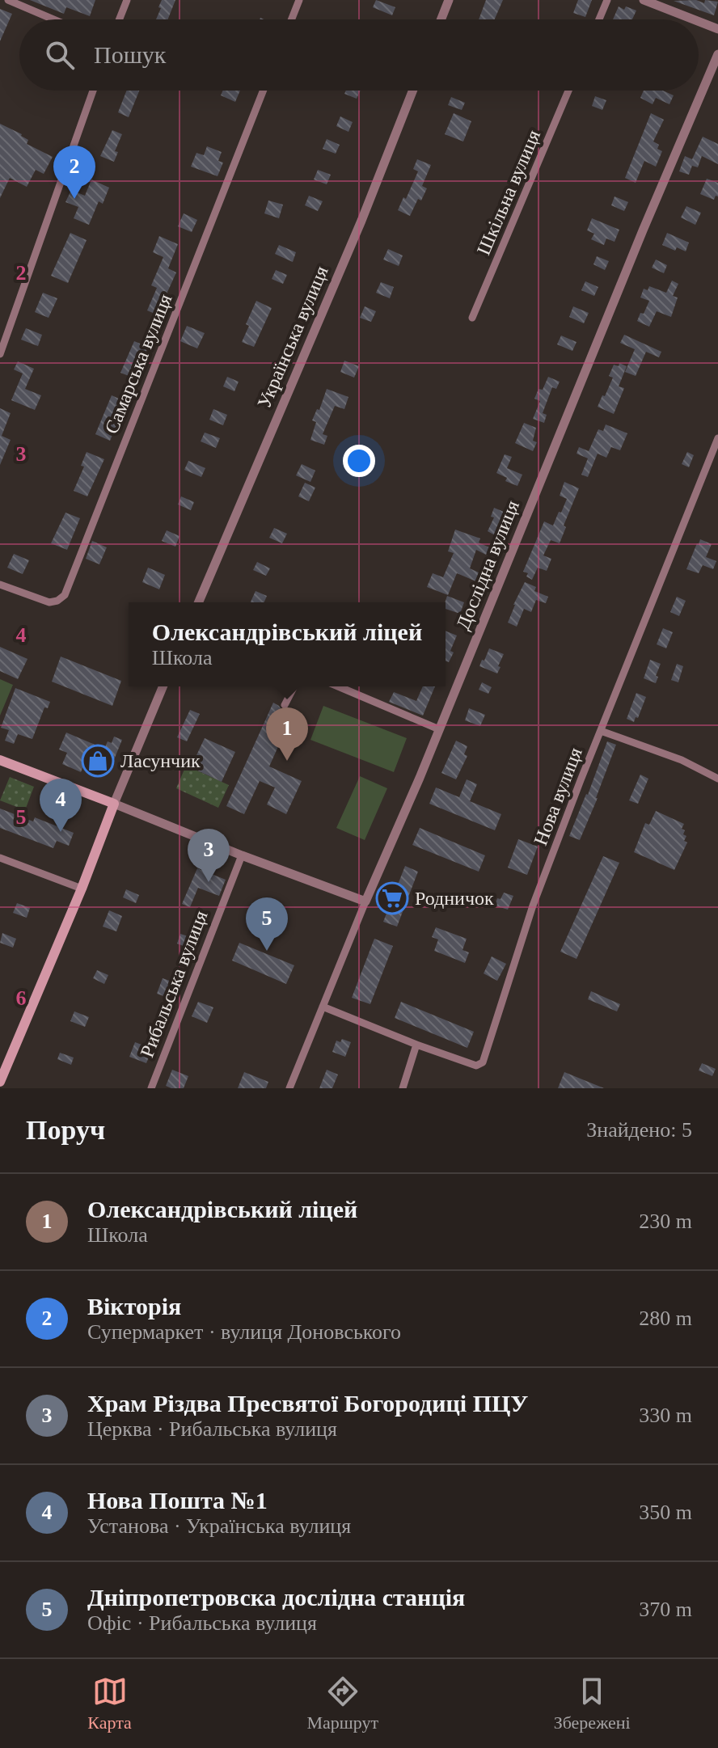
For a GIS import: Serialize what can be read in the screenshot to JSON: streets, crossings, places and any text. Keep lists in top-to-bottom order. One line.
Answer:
{"streets":{"street":["Шкільна вулиця","Українська вулиця","Самарська вулиця","Дослідна вулиця","Нова вулиця","Рибальська вулиця"]},"places":{"shop":["Ласунчик"],"supermarket":["Родничок"]},"page":{"search":"Пошук","pins":["2","1","4","3","5"],"popup":["Олександрівський ліцей","Школа"],"heading":["Поруч","Знайдено: 5"],"list":[{"mark":"1","name":"Олександрівський ліцей","note":"Школа","value":"230 m"},{"mark":"2","name":"Вікторія","note":"Супермаркет · вулиця Доновського","value":"280 m"},{"mark":"3","name":"Храм Різдва Пресвятої Богородиці ПЦУ","note":"Церква · Рибальська вулиця","value":"330 m"},{"mark":"4","name":"Нова Пошта №1","note":"Установа · Українська вулиця","value":"350 m"},{"mark":"5","name":"Дніпропетровска дослідна станція","note":"Офіс · Рибальська вулиця","value":"370 m"}],"nav":["Карта","Маршрут","Збережені"]},"grid":{"rows":["2","3","4","5","6"]}}
